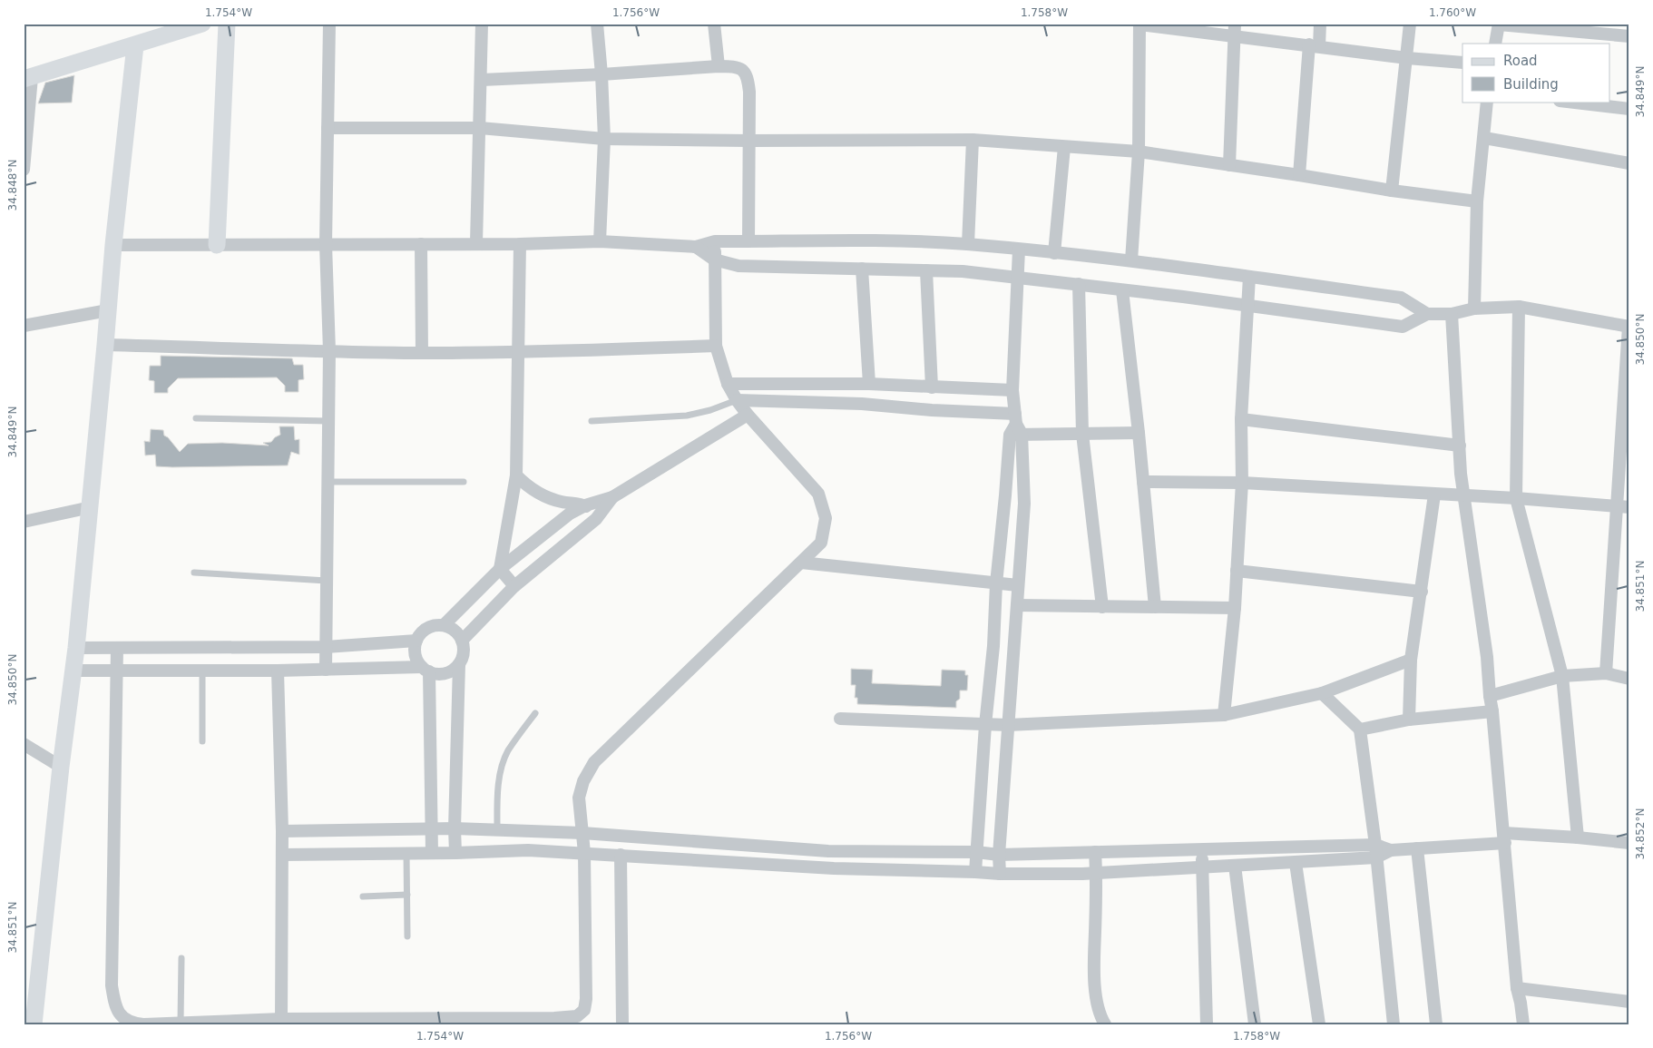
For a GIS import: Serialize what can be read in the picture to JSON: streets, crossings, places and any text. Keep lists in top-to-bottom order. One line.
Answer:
{"legend":["Road","Building"],"coordinates":["1.754°W","1.756°W","1.758°W","1.760°W","34.849°N","34.848°N","34.850°N","34.851°N","34.852°N"]}
